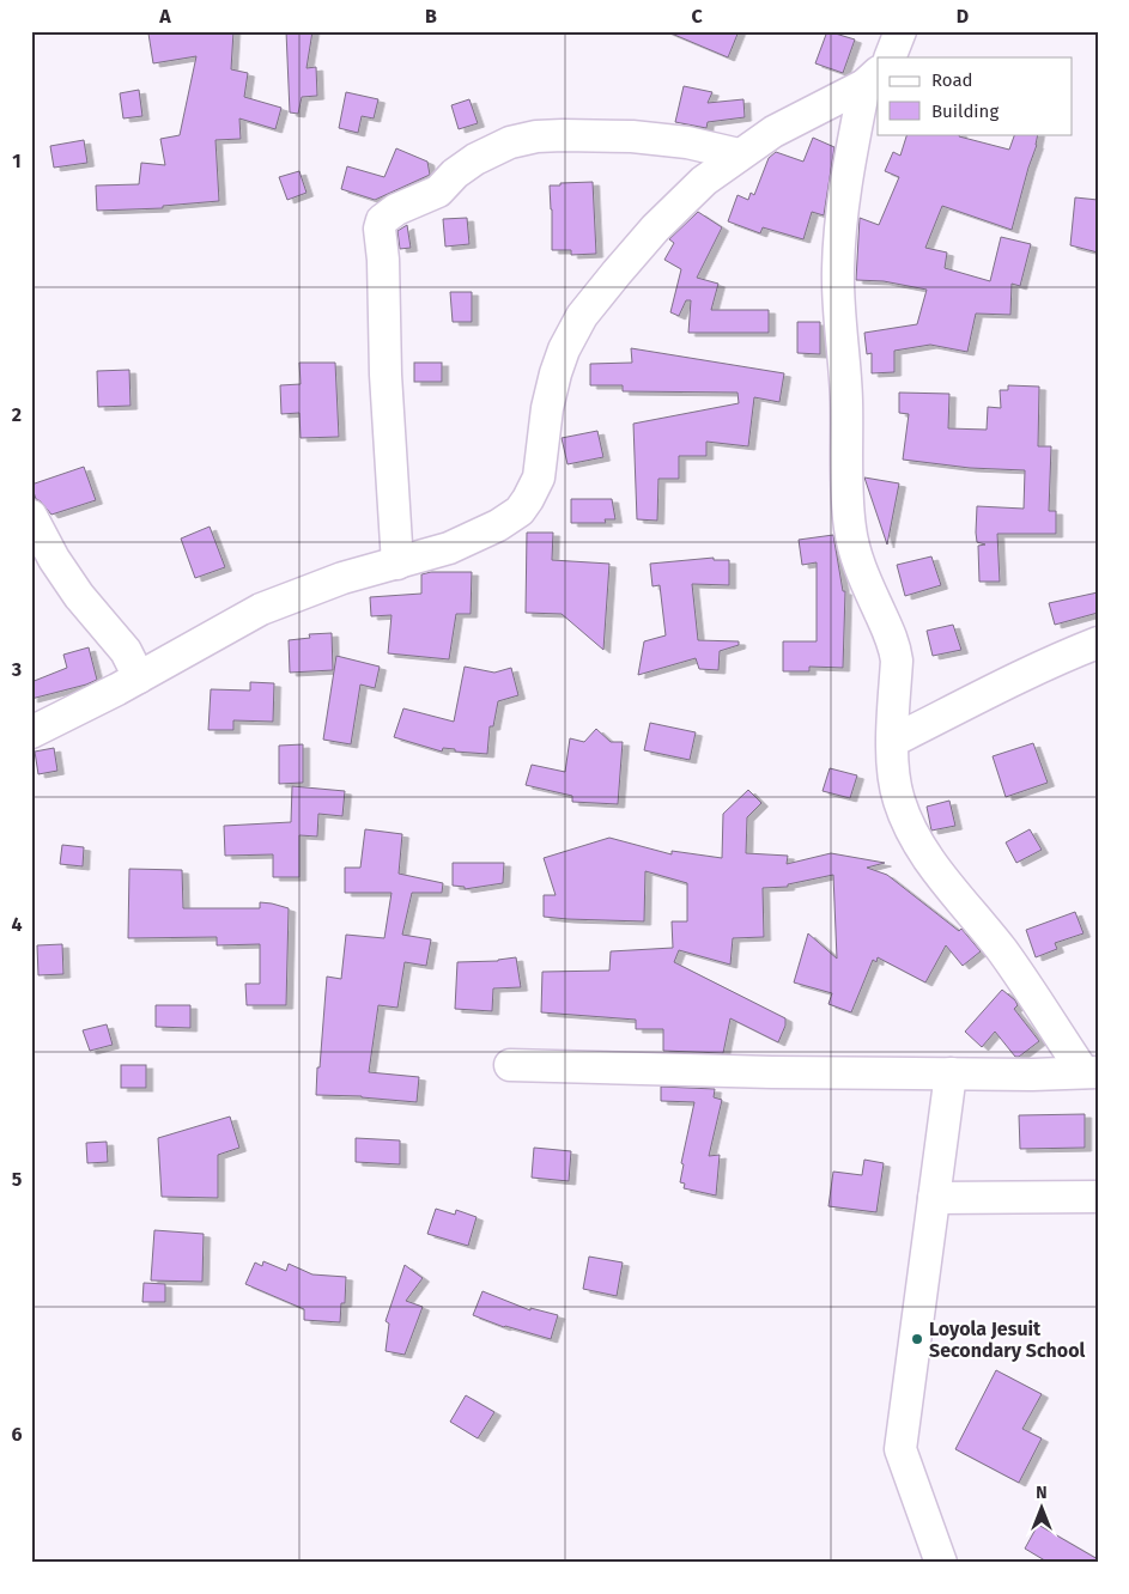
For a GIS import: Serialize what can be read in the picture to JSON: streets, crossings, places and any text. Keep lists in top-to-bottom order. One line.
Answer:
{"places":["Loyola Jesuit Secondary School"],"legend":["Road","Building"],"north":"top","grid":{"columns":["A","B","C","D"],"rows":["1","2","3","4","5","6"]}}
